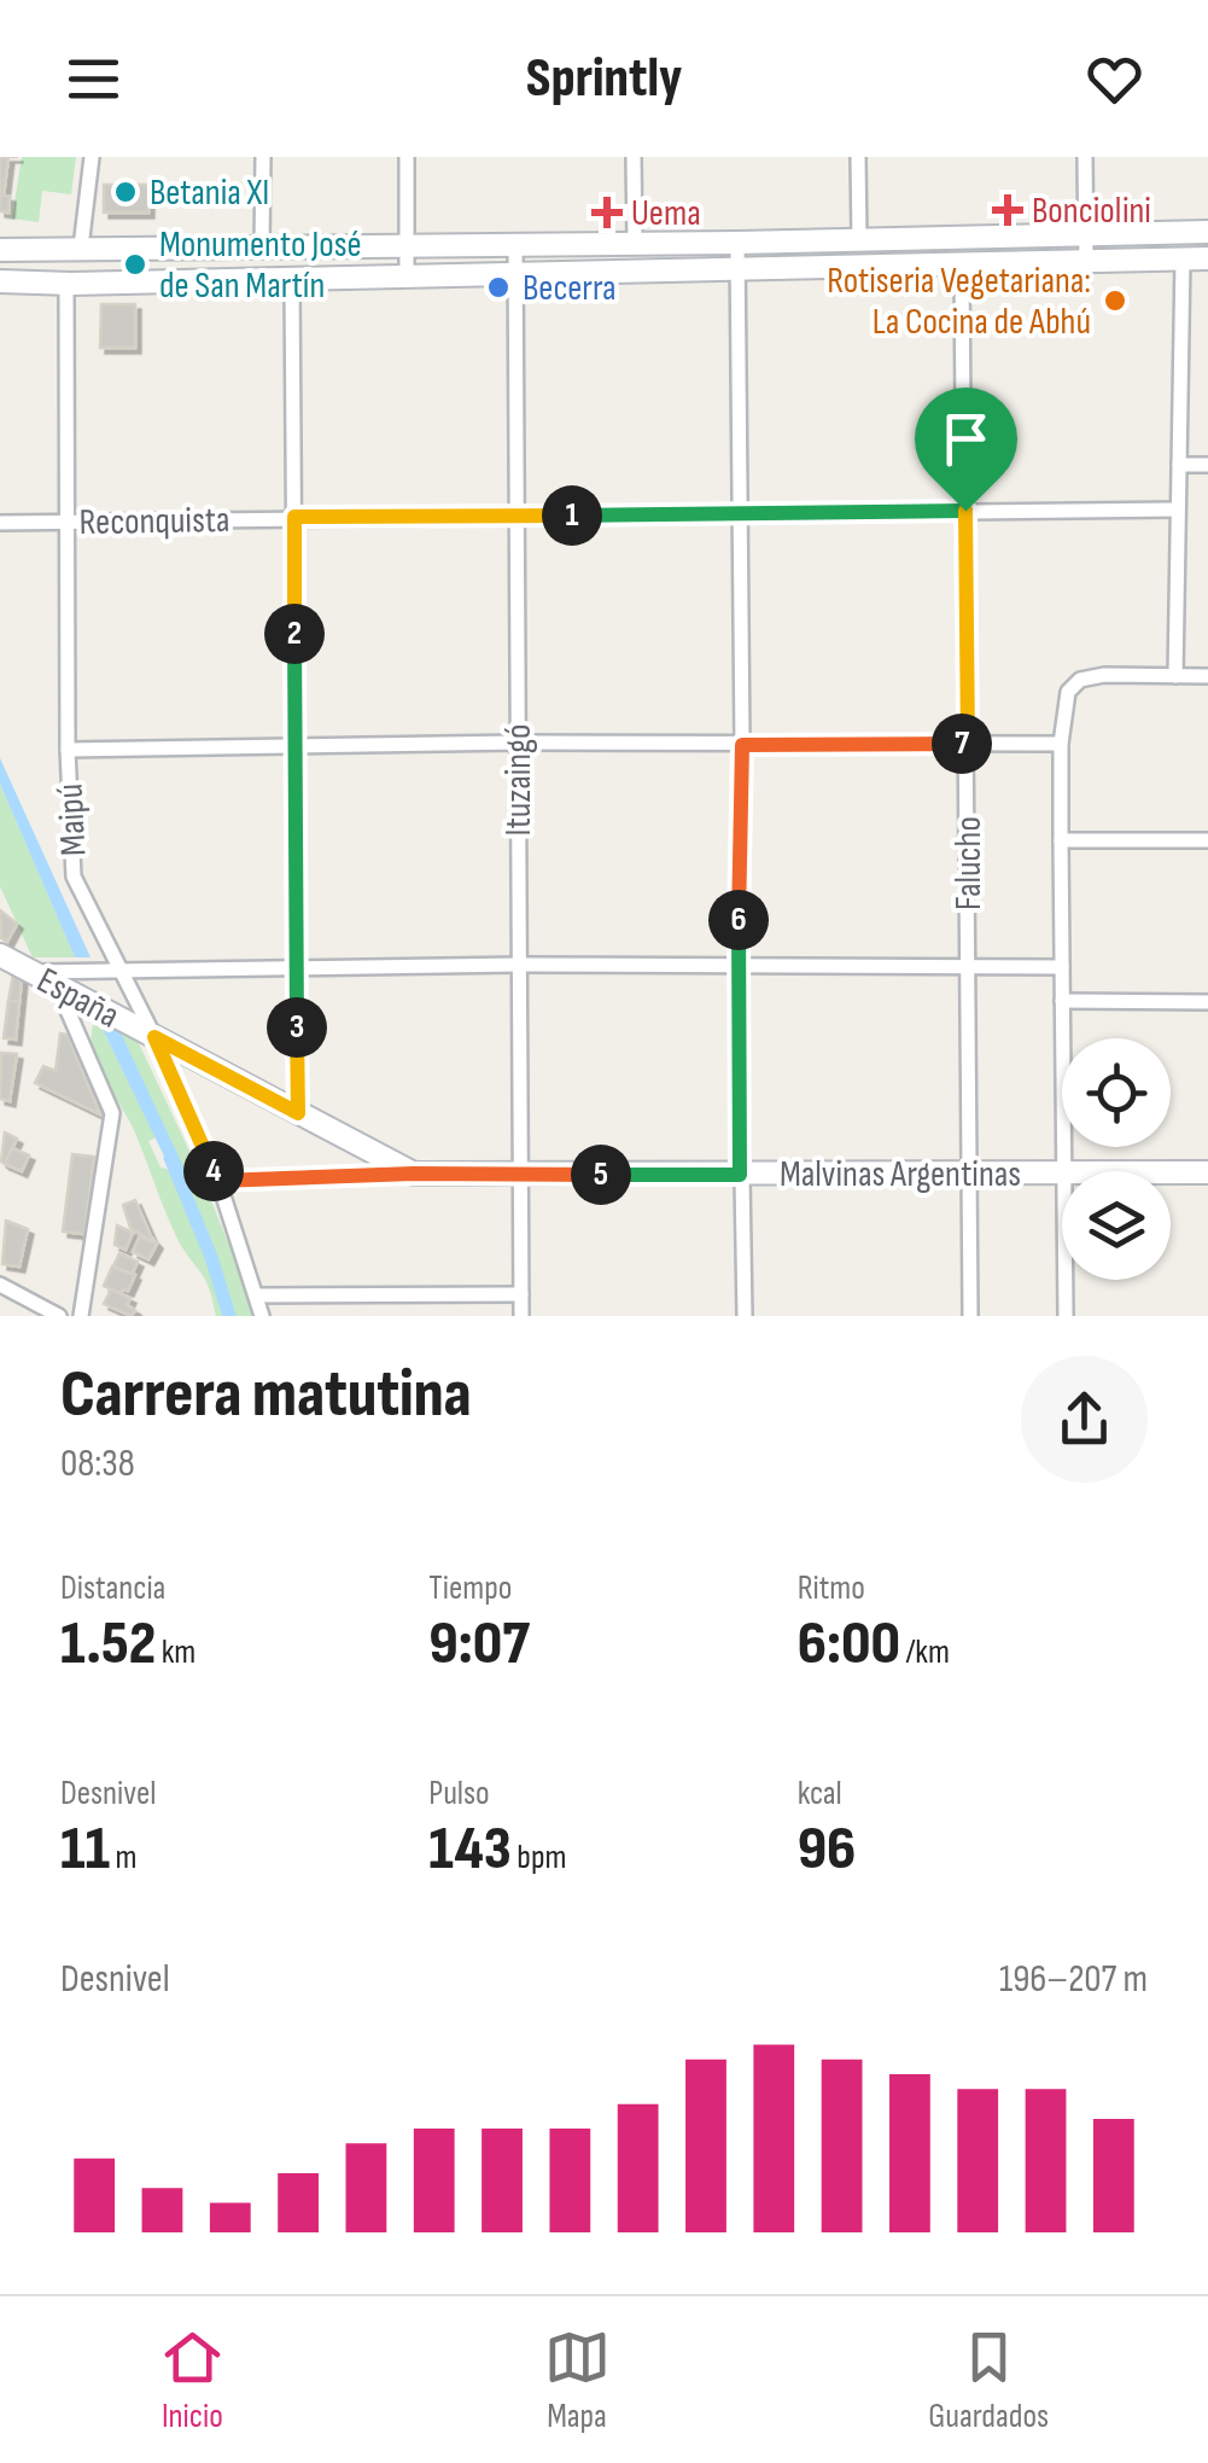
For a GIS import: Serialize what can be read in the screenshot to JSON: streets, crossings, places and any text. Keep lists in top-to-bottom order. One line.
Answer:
{"streets":{"main road":["España","Malvinas Argentinas"],"street":["Reconquista","Ituzaingó","Maipú","Falucho"]},"crossings":[["Reconquista","Ituzaingó"],["Reconquista","Maipú"],["Reconquista","Falucho"],["Ituzaingó","Malvinas Argentinas"],["Maipú","España"],["Falucho","Malvinas Argentinas"],["España","Malvinas Argentinas"]],"places":{"other":["Betania XI","Monumento José de San Martín","Becerra","Rotiseria Vegetariana: La Cocina de Abhú"],"health":["Bonciolini","Uema"]},"page":{"header":"Sprintly","pins":["1","2","7","6","3","4","5"],"heading":["Carrera matutina","08:38"],"stats":[["Distancia","1.52 km"],["Tiempo","9:07"],["Ritmo","6:00 /km"],["Desnivel","11 m"],["Pulso","143 bpm"],["kcal","96"]],"chart":["Desnivel","196–207 m"],"tabs":["Inicio","Mapa","Guardados"]}}
